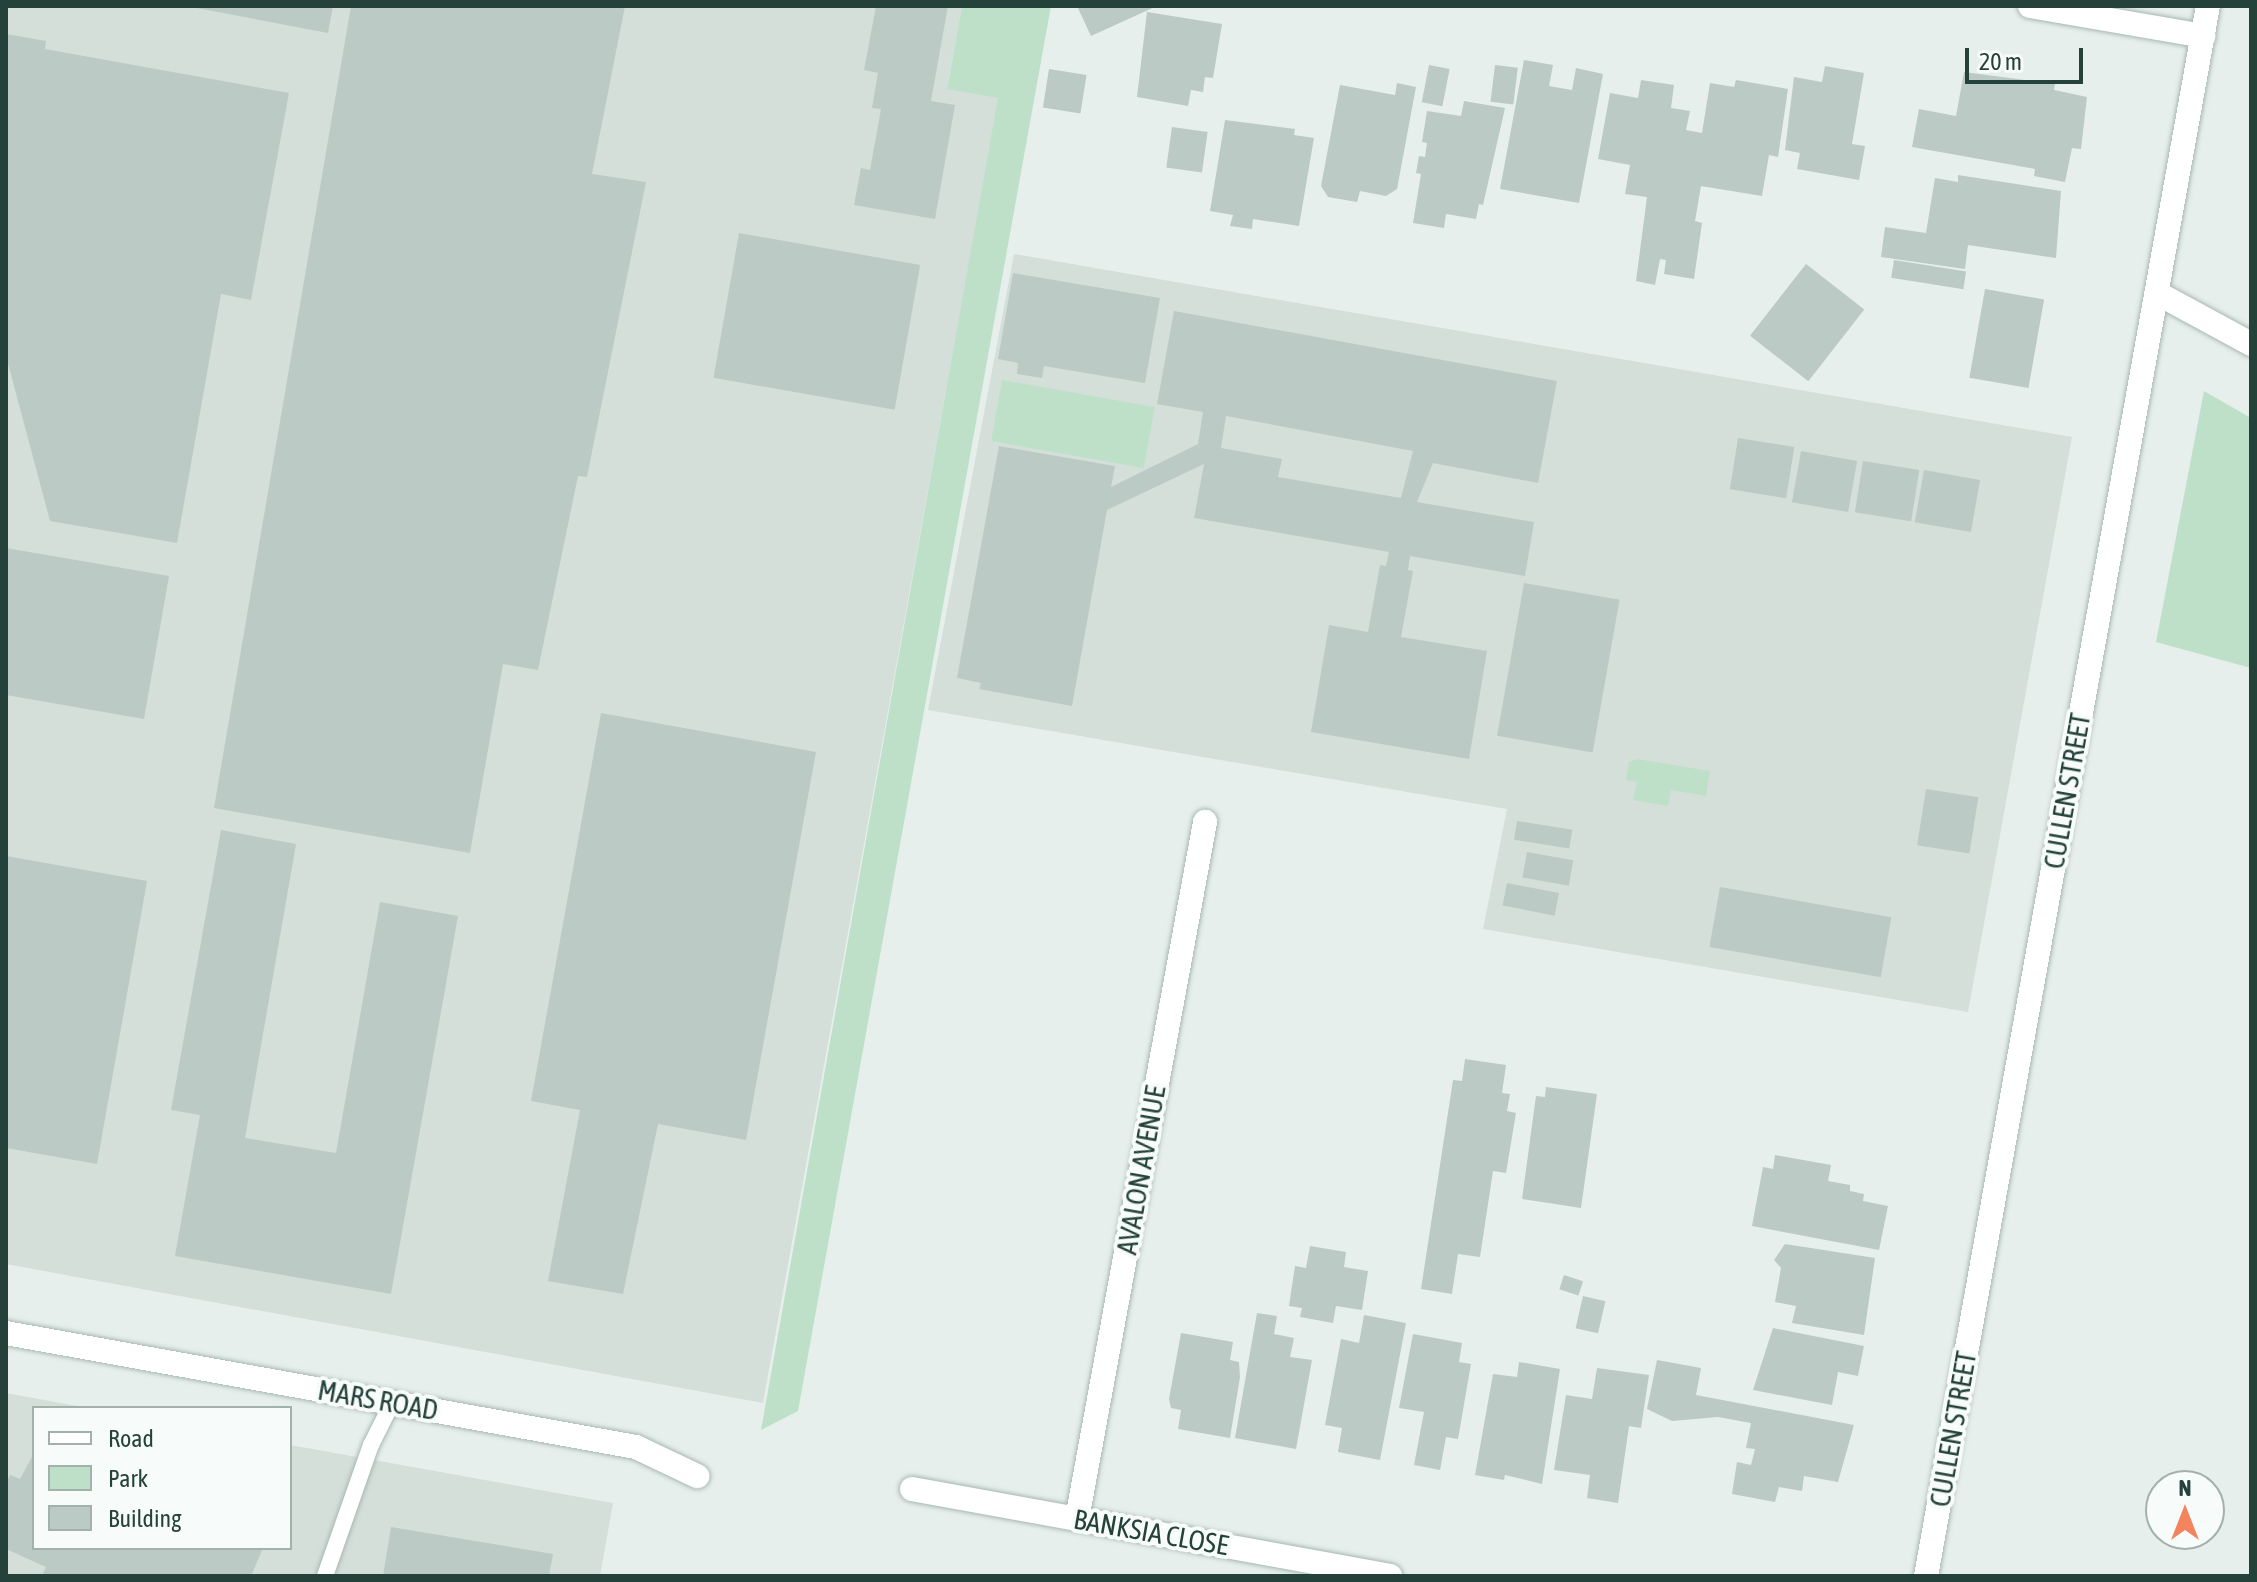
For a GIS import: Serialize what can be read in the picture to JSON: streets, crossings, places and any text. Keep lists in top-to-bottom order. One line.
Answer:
{"streets":{"street":["CULLEN STREET","AVALON AVENUE","MARS ROAD","BANKSIA CLOSE"]},"crossings":[["AVALON AVENUE","BANKSIA CLOSE"]],"legend":["Road","Park","Building"],"scale_bar":"20 m","north":"top"}
